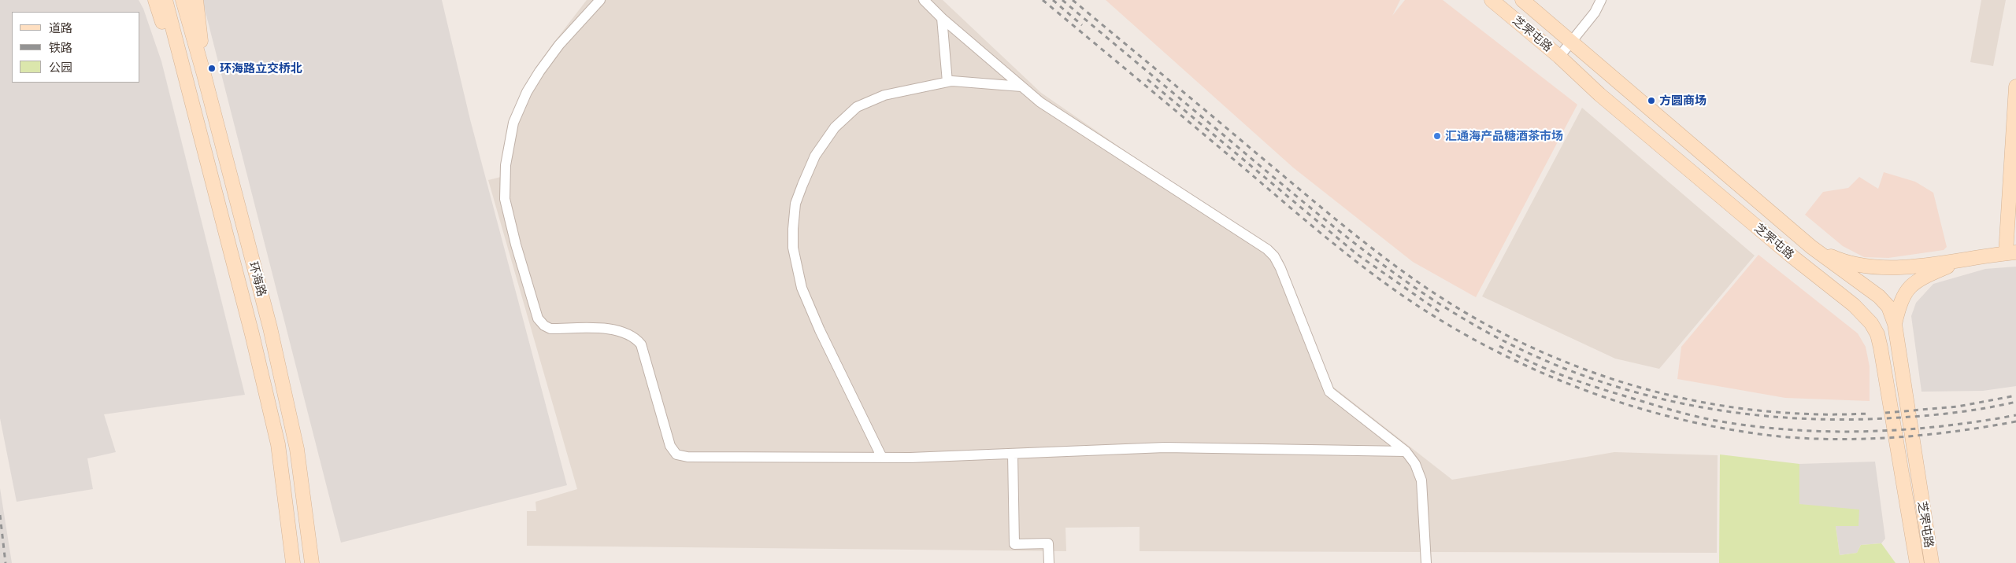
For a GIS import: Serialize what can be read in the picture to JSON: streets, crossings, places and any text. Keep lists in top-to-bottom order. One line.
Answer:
{"streets":{"main road":["芝罘屯路","环海路"]},"places":["环海路立交桥北","方圆商场","汇通海产品糖酒茶市场"],"legend":["道路","铁路","公园"]}
